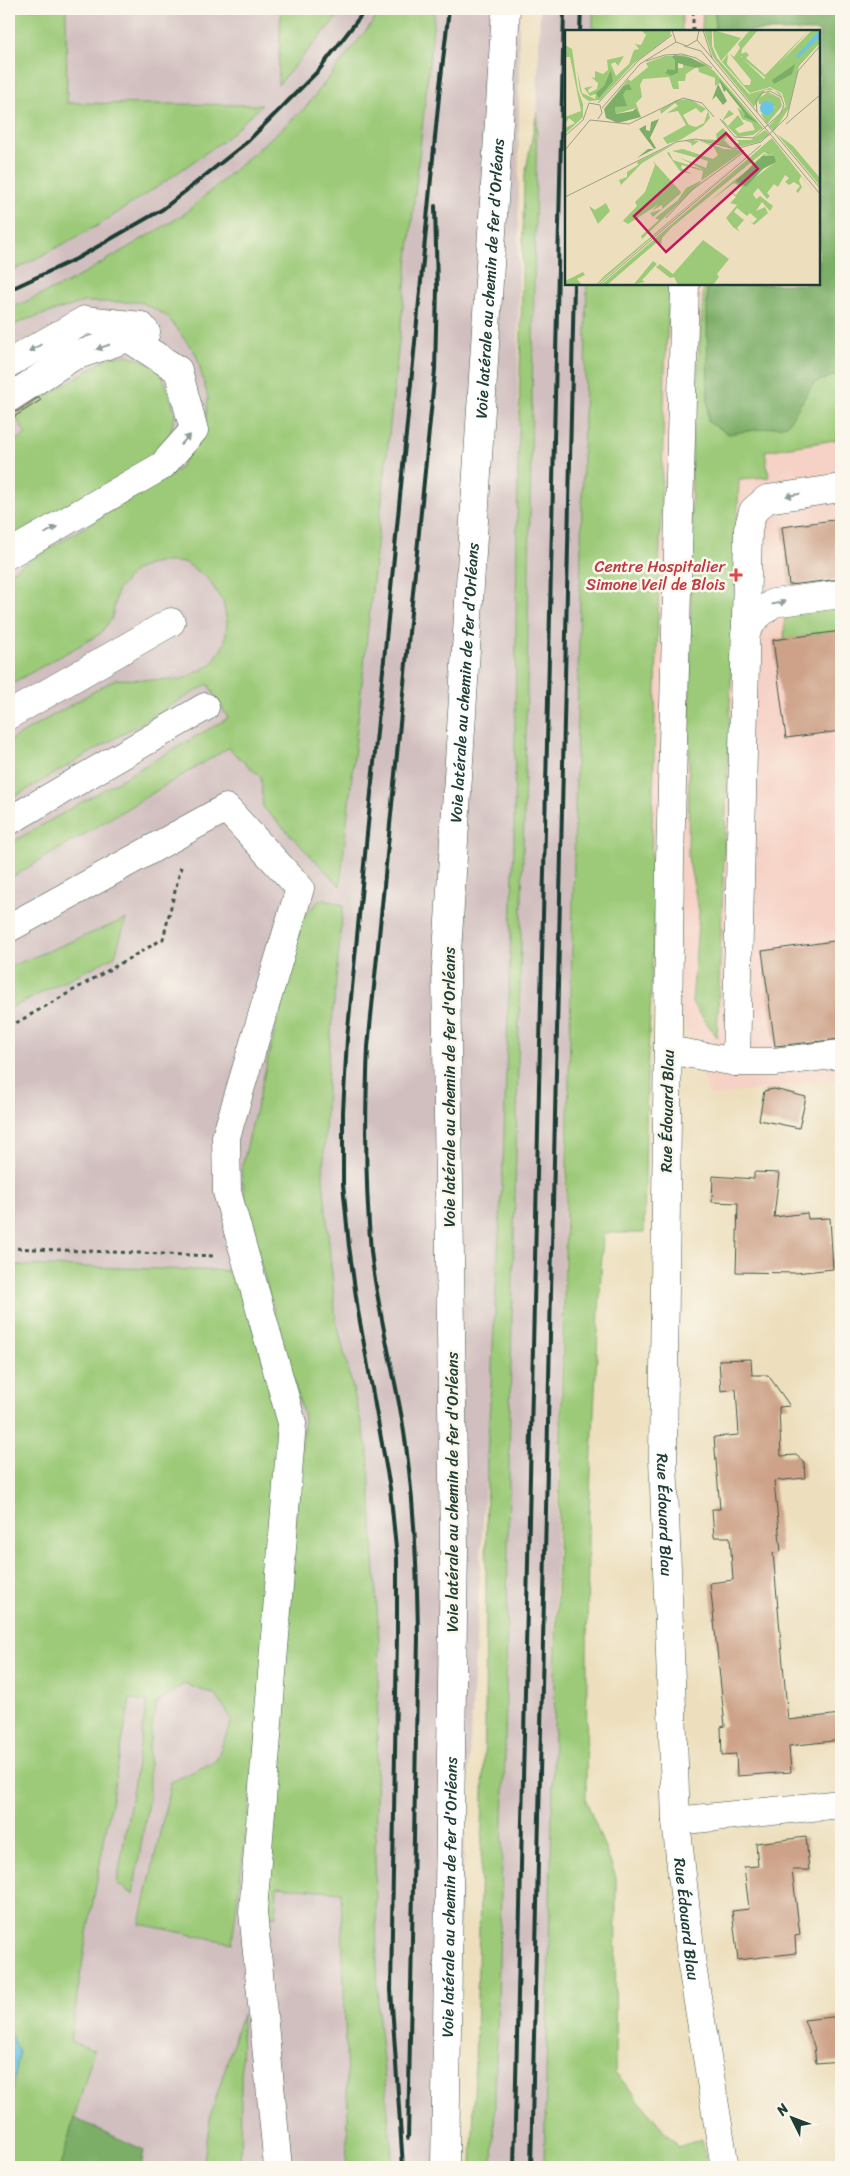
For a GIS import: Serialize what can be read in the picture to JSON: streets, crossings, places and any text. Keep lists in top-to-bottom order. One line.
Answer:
{"streets":{"street":["Voie latérale au chemin de fer d'Orléans","Rue Édouard Blau"]},"places":{"health":["Centre Hospitalier Simone Veil de Blois"]},"north":"top left"}
